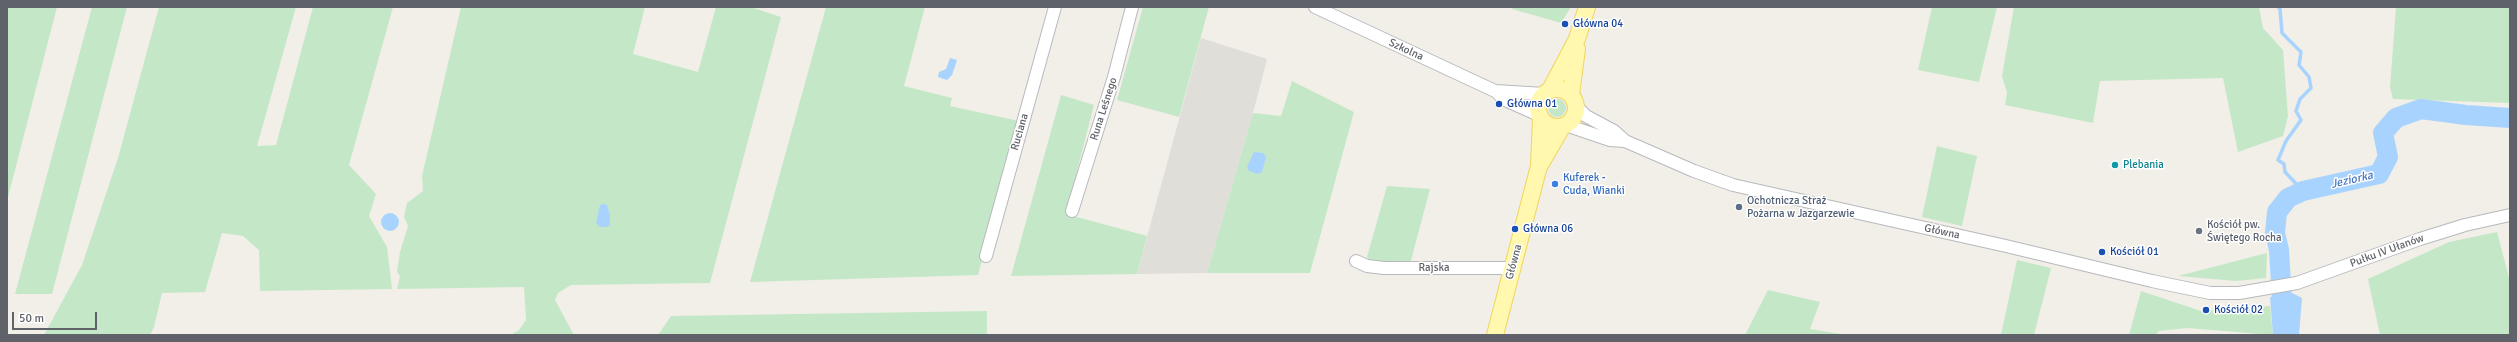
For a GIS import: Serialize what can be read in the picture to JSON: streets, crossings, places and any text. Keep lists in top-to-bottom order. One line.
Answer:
{"streets":{"main road":["Główna"],"street":["Szkolna","Runa Leśnego","Ruciana","Pułku IV Ułanów","Rajska"]},"crossings":[["Szkolna","Główna"],["Główna","Pułku IV Ułanów"],["Główna","Rajska"]],"water":["Jeziorka"],"places":["Główna 04","Główna 01","Plebania","Kuferek - Cuda, Wianki","Ochotnicza Straż Pożarna w Jazgarzewie","Główna 06","Kościół pw. Świętego Rocha","Kościół 01","Kościół 02"],"scale_bar":"50 m"}
